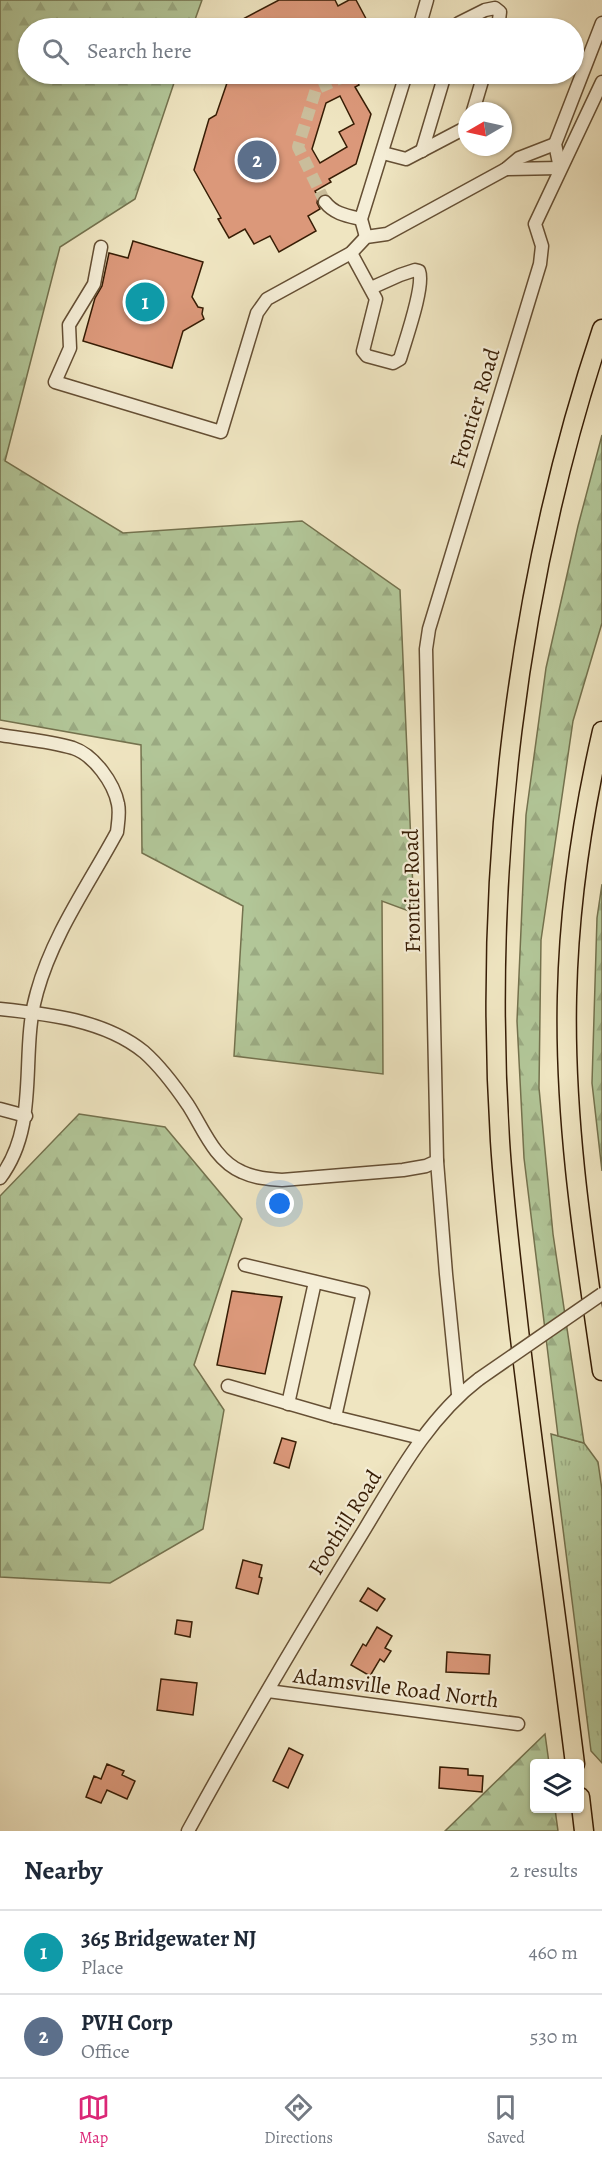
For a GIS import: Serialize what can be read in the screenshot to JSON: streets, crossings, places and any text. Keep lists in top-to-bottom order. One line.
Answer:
{"streets":{"street":["Frontier Road","Foothill Road","Adamsville Road North"]},"crossings":[["Frontier Road","Foothill Road"],["Foothill Road","Adamsville Road North"]],"north":"left","page":{"search":"Search here","pins":["2","1"],"heading":["Nearby","2 results"],"list":[{"mark":"1","name":"365 Bridgewater NJ","note":"Place","value":"460 m"},{"mark":"2","name":"PVH Corp","note":"Office","value":"530 m"}],"nav":["Map","Directions","Saved"]}}
